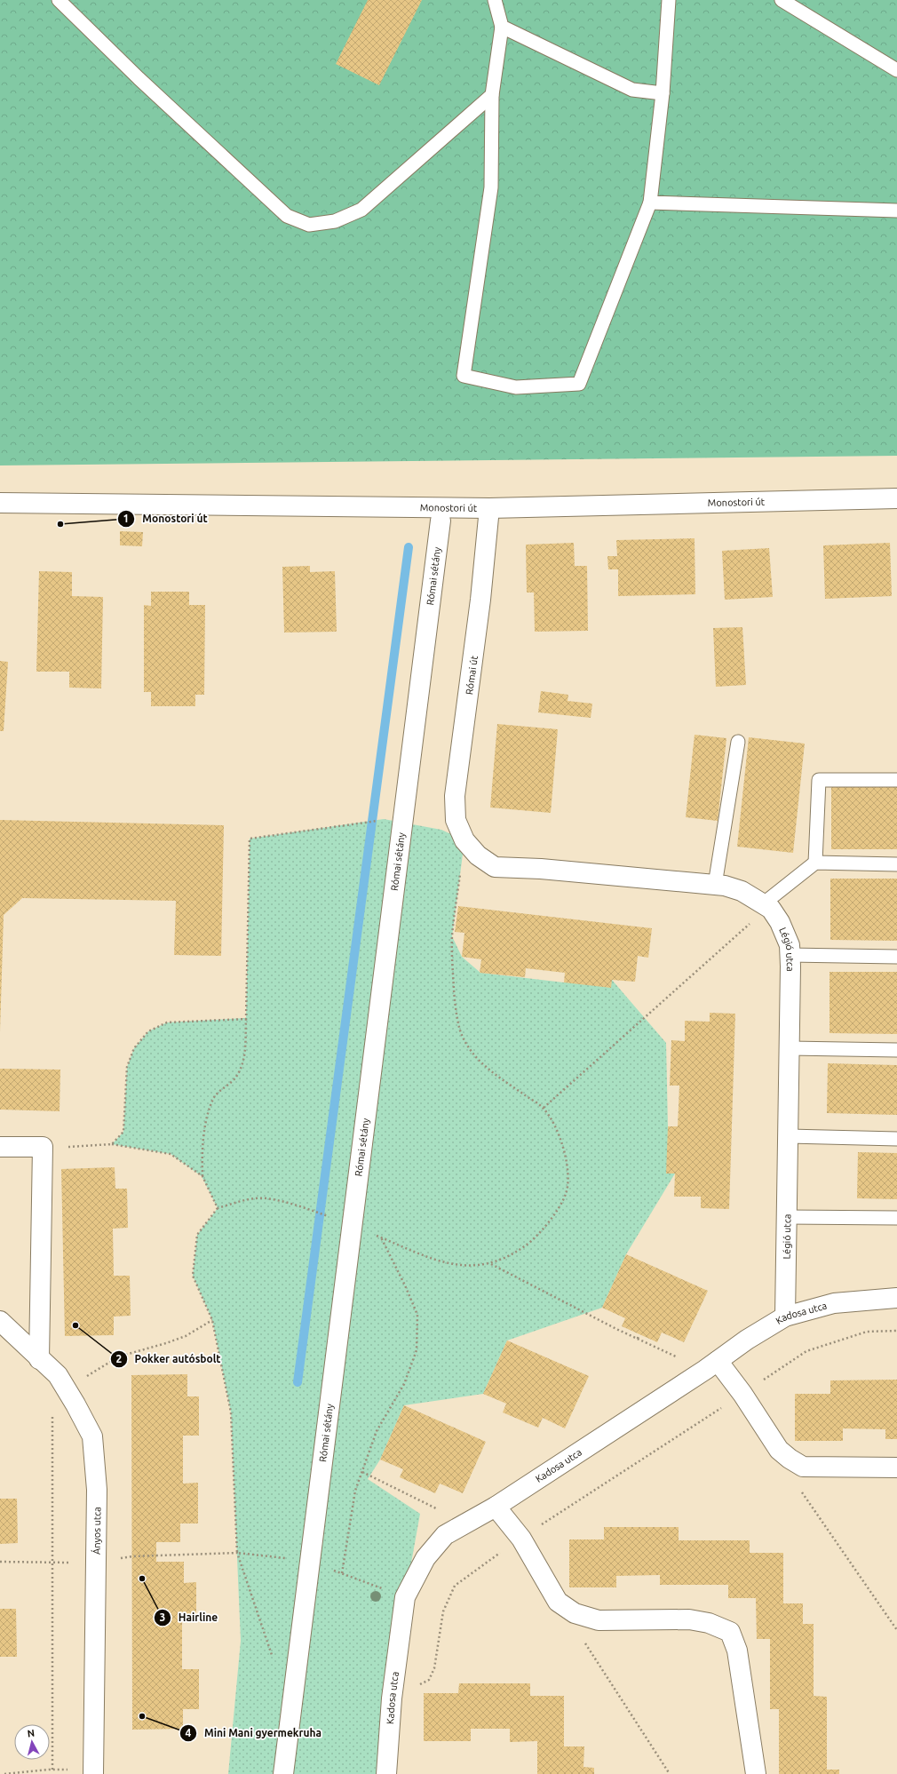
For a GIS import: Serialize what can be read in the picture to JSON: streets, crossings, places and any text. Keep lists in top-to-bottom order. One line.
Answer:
{"streets":{"street":["Monostori út","Római sétány","Római út","Légió utca","Kadosa utca","Ányos utca"]},"crossings":[["Monostori út","Római út"],["Római út","Légió utca"],["Légió utca","Kadosa utca"]],"places":["Monostori út","Pokker autósbolt","Hairline","Mini Mani gyermekruha"],"north":"top"}
